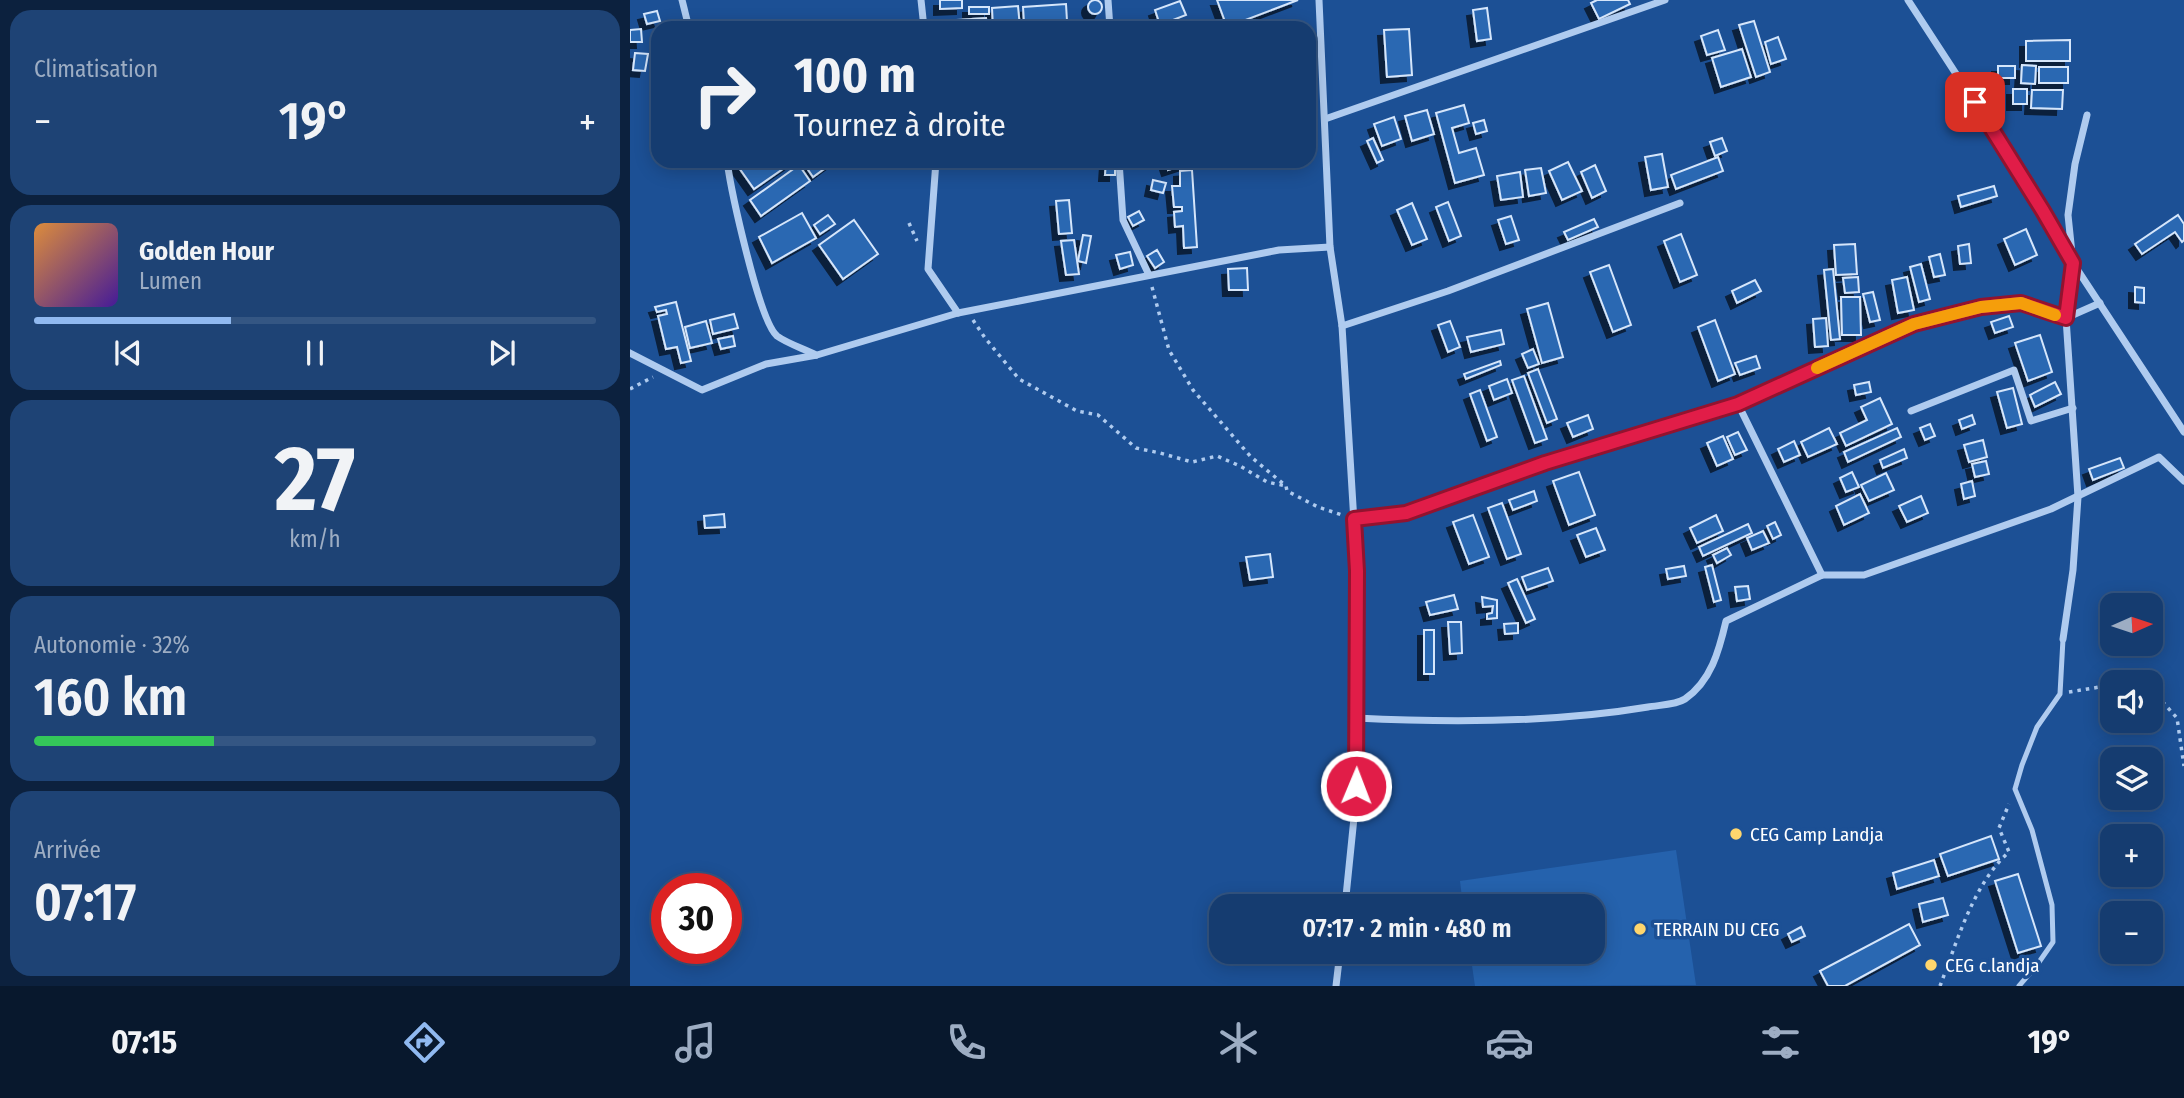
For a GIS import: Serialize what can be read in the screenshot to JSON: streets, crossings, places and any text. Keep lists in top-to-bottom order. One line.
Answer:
{"places":["CEG Camp Landja","TERRAIN DU CEG","CEG c.landja"],"north":"right","page":{"tile":["Climatisation",["27","km/h"],["Autonomie · 32%","160 km"],["Arrivée","07:17"]],"turn":["100 m","Tournez à droite"],"heat":["−","19°","+"],"song":["Golden Hour","Lumen"],"map_buttons":["+","−"],"limit":"30","trip":"07:17 · 2 min · 480 m","tabs":["07:15","19°"]}}
